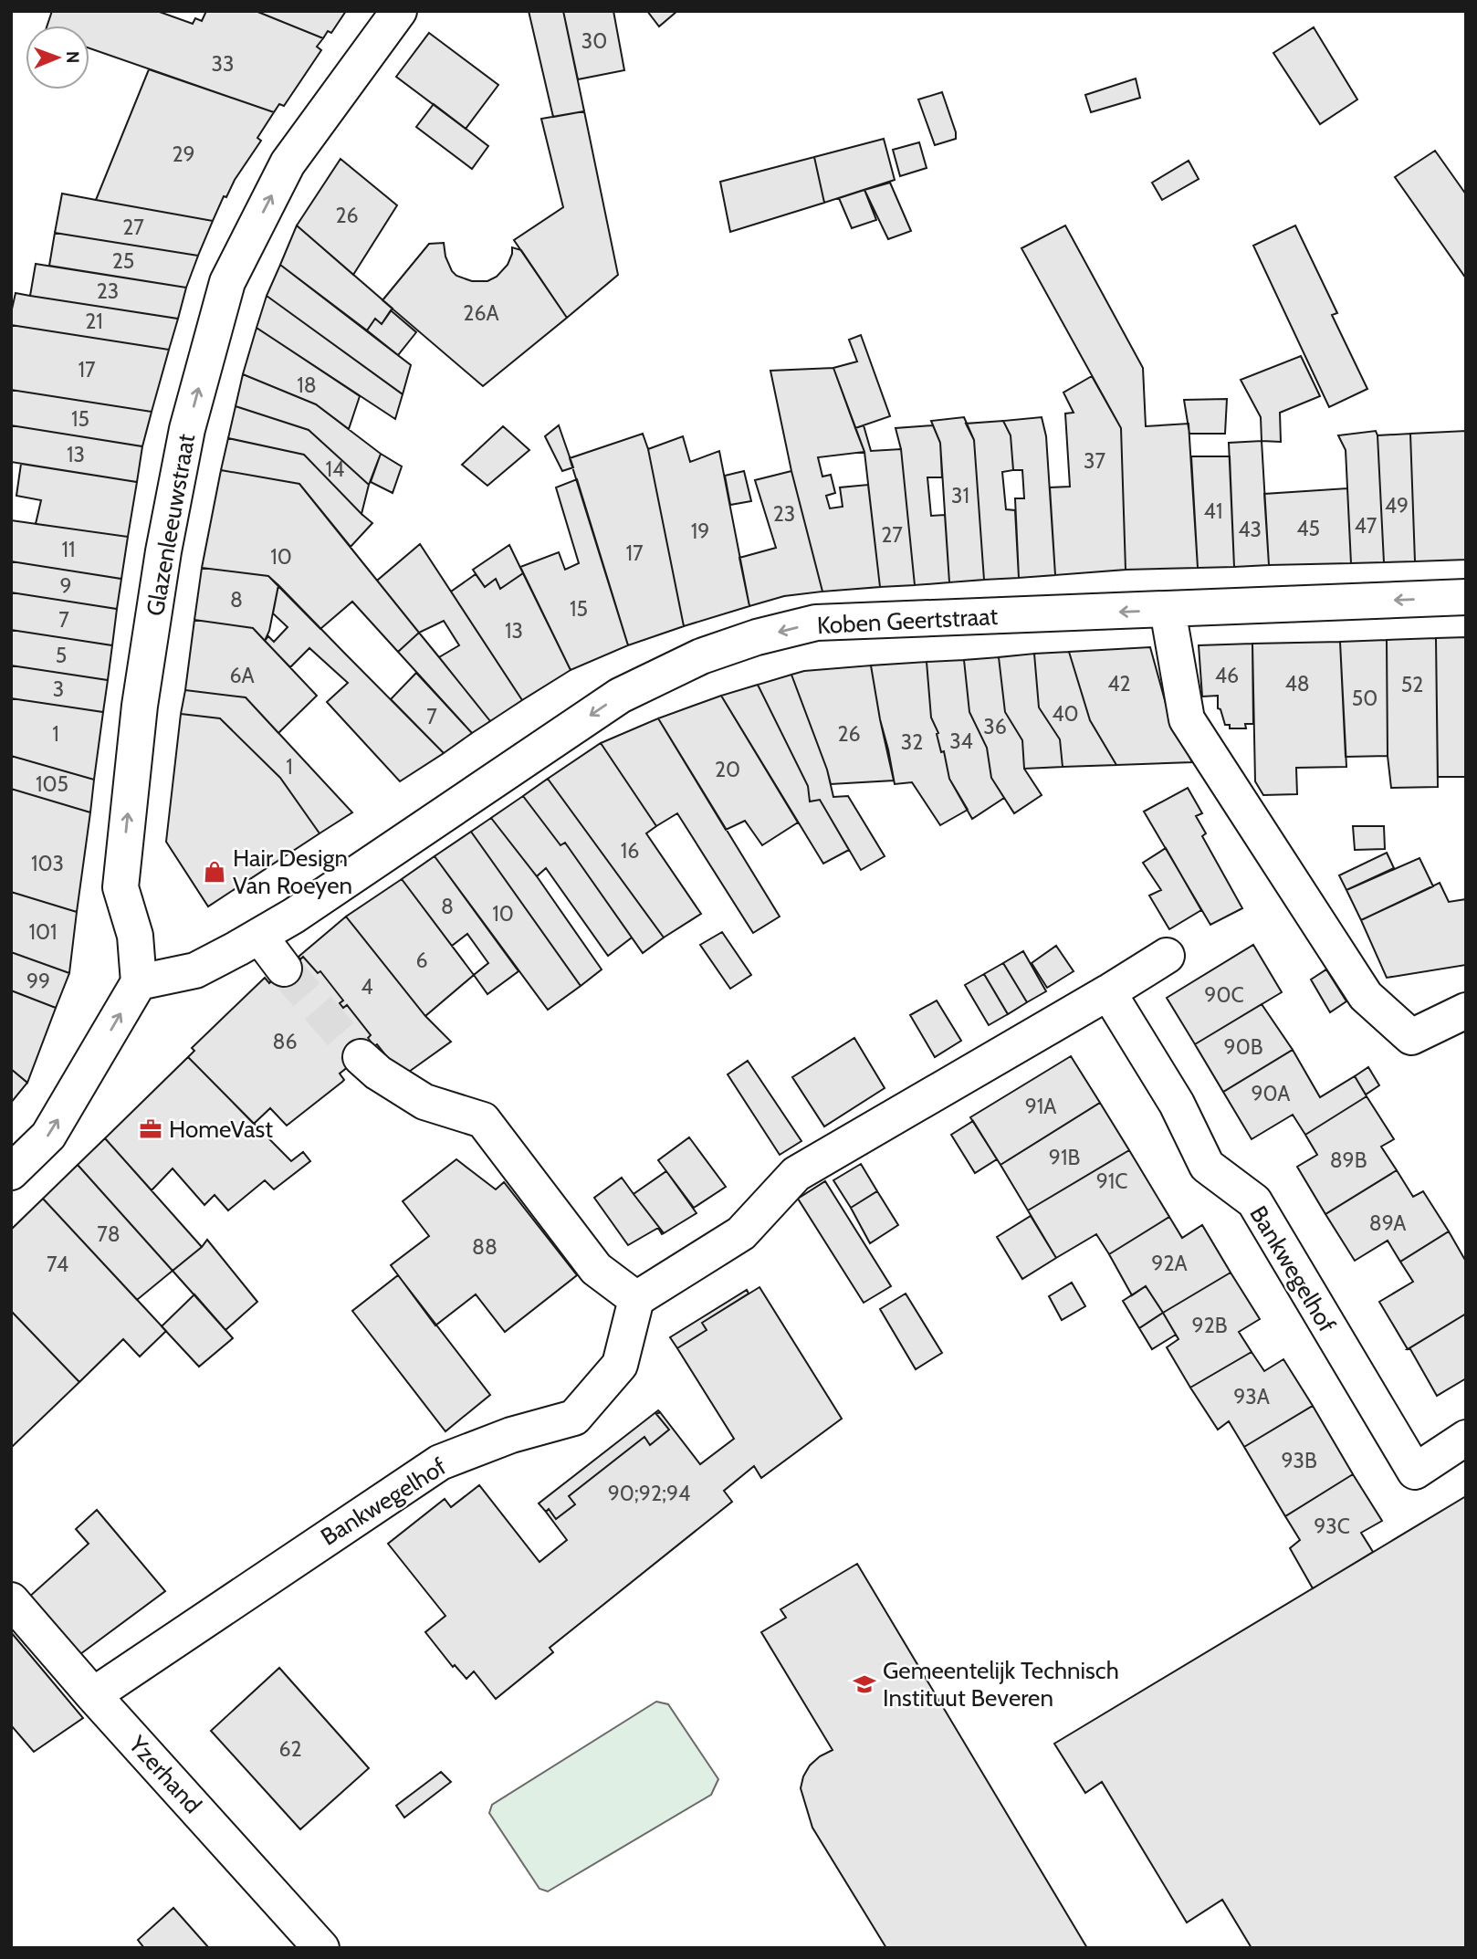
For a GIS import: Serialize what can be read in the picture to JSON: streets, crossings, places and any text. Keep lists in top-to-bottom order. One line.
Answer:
{"streets":{"street":["Glazenleeuwstraat","Koben Geertstraat","Bankwegelhof","Yzerhand"]},"crossings":[["Glazenleeuwstraat","Koben Geertstraat"],["Bankwegelhof","Yzerhand"]],"one_way":["Glazenleeuwstraat","Koben Geertstraat"],"places":{"shop":["Hair Design Van Roeyen"],"office":["HomeVast"],"school or university":["Gemeentelijk Technisch Instituut Beveren"]},"house_numbers":["30","33","29","26","27","25","23","26A","21","17","18","15","13","37","14","31","49","41","23","47","45","43","19","27","11","17","10","9","8","15","7","13","5","6A","46","42","48","52","3","50","40","7","36","1","26","34","32","1","20","105","16","103","8","10","101","6","99","4","90C","86","90B","90A","91A","91B","89B","91C","89A","78","88","92A","74","92B","93A","93B","90;92;94","93C","62"],"north":"right"}
